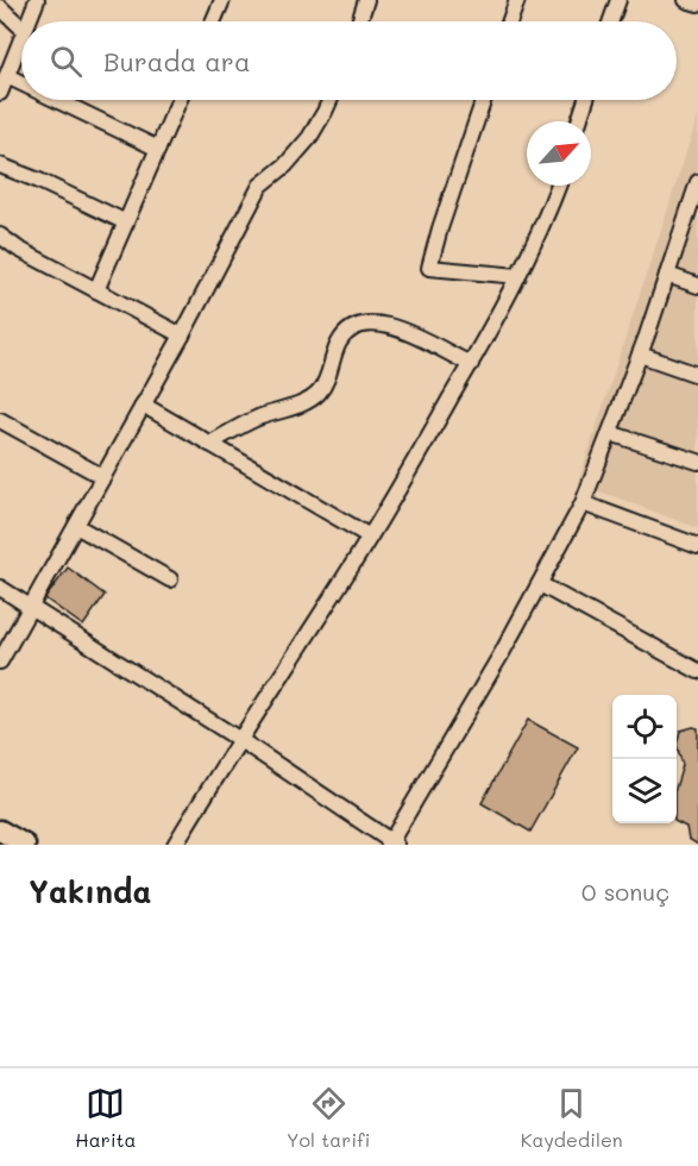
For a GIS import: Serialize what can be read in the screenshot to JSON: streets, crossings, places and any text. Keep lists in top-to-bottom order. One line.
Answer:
{"north":"top right","page":{"search":"Burada ara","heading":["Yakında","0 sonuç"],"nav":["Harita","Yol tarifi","Kaydedilen"]}}
